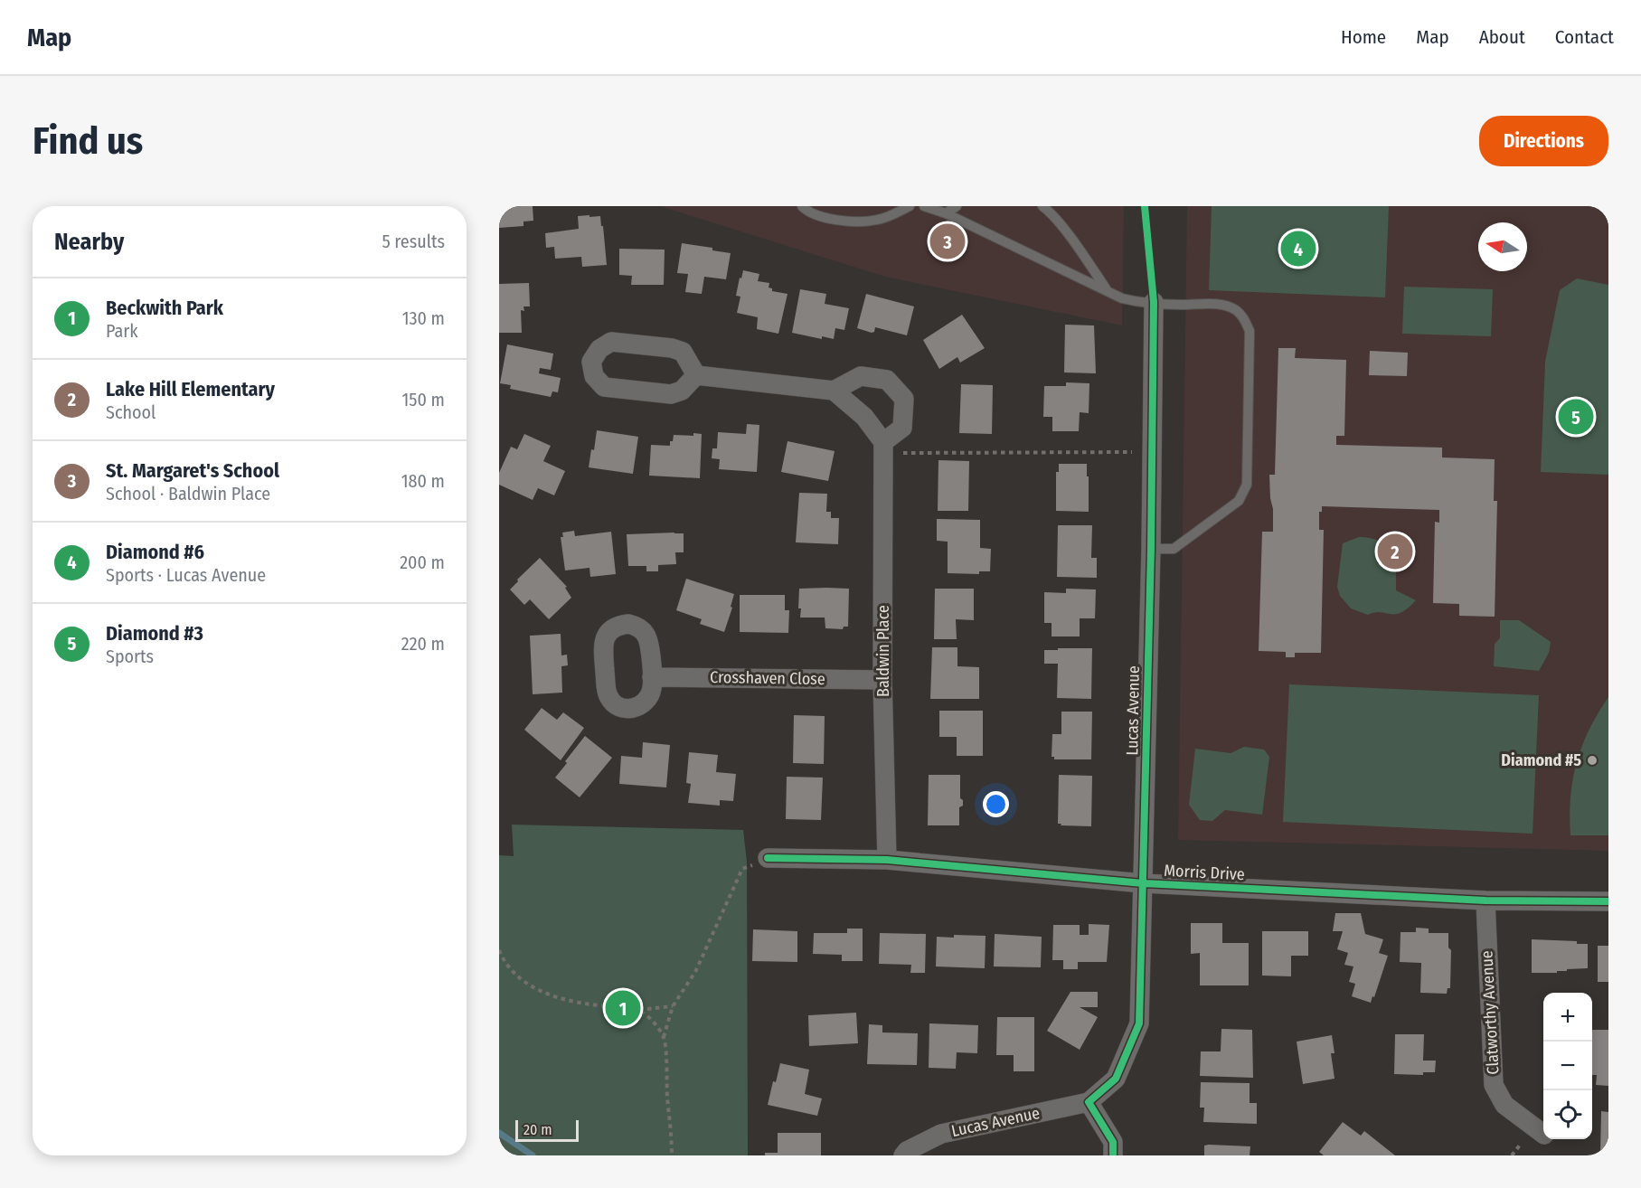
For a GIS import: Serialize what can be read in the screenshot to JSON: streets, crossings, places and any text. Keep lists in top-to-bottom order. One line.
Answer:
{"streets":{"street":["Baldwin Place","Crosshaven Close","Lucas Avenue","Morris Drive","Clatworthy Avenue"]},"crossings":[["Baldwin Place","Crosshaven Close"],["Baldwin Place","Morris Drive"],["Lucas Avenue","Morris Drive"],["Morris Drive","Clatworthy Avenue"]],"places":["Diamond #5"],"scale_bar":"20 m","north":"left","page":{"header":"Map","nav":["Home","Map","About","Contact"],"buttons":"Directions","title":"Find us","heading":["Nearby","5 results"],"pins":["3","4","5","2","1"],"list":[{"mark":"1","name":"Beckwith Park","note":"Park","value":"130 m"},{"mark":"2","name":"Lake Hill Elementary","note":"School","value":"150 m"},{"mark":"3","name":"St. Margaret's School","note":"School · Baldwin Place","value":"180 m"},{"mark":"4","name":"Diamond #6","note":"Sports · Lucas Avenue","value":"200 m"},{"mark":"5","name":"Diamond #3","note":"Sports","value":"220 m"}],"map_buttons":["+","−"],"scale":"20 m"}}
